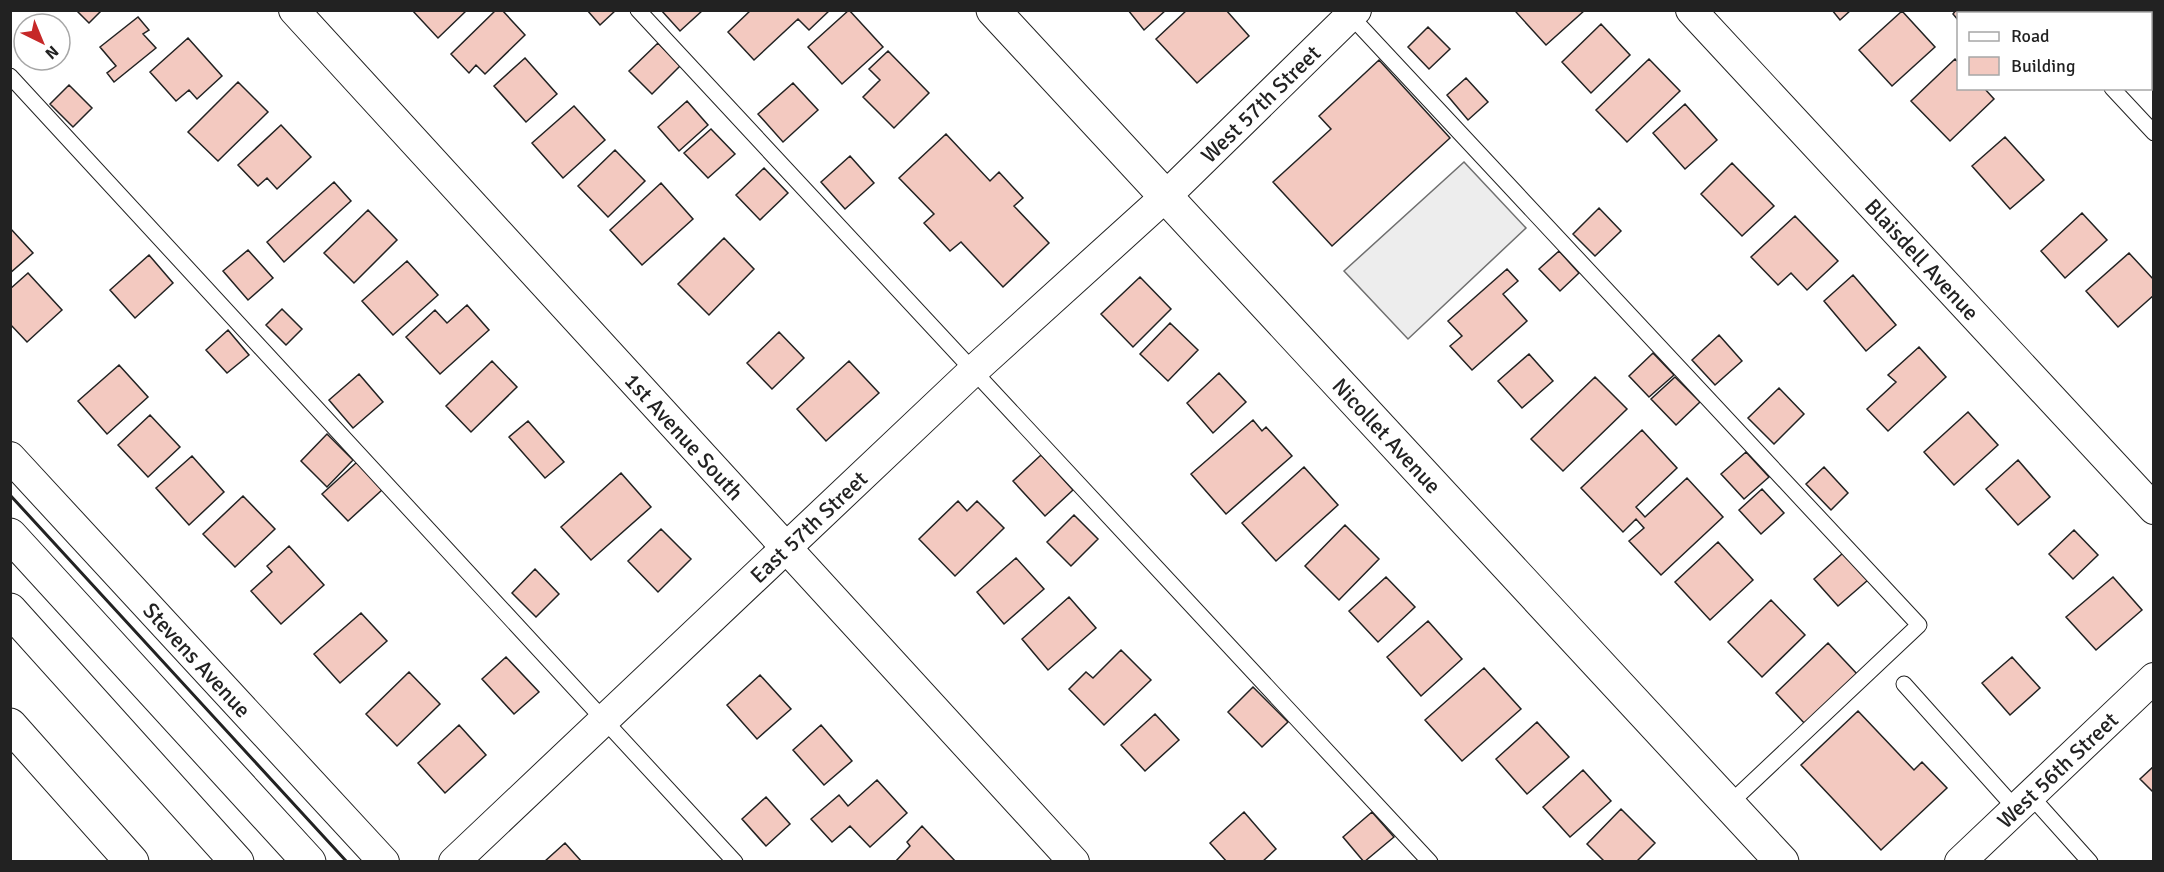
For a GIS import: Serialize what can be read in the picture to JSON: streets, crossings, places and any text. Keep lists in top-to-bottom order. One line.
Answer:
{"streets":{"main road":["Nicollet Avenue"],"street":["West 57th Street","Blaisdell Avenue","1st Avenue South","East 57th Street","Stevens Avenue","West 56th Street"]},"crossings":[["West 57th Street","Nicollet Avenue"],["West 57th Street","East 57th Street"],["1st Avenue South","East 57th Street"],["Nicollet Avenue","East 57th Street"]],"legend":["Road","Building"],"north":"bottom right"}
